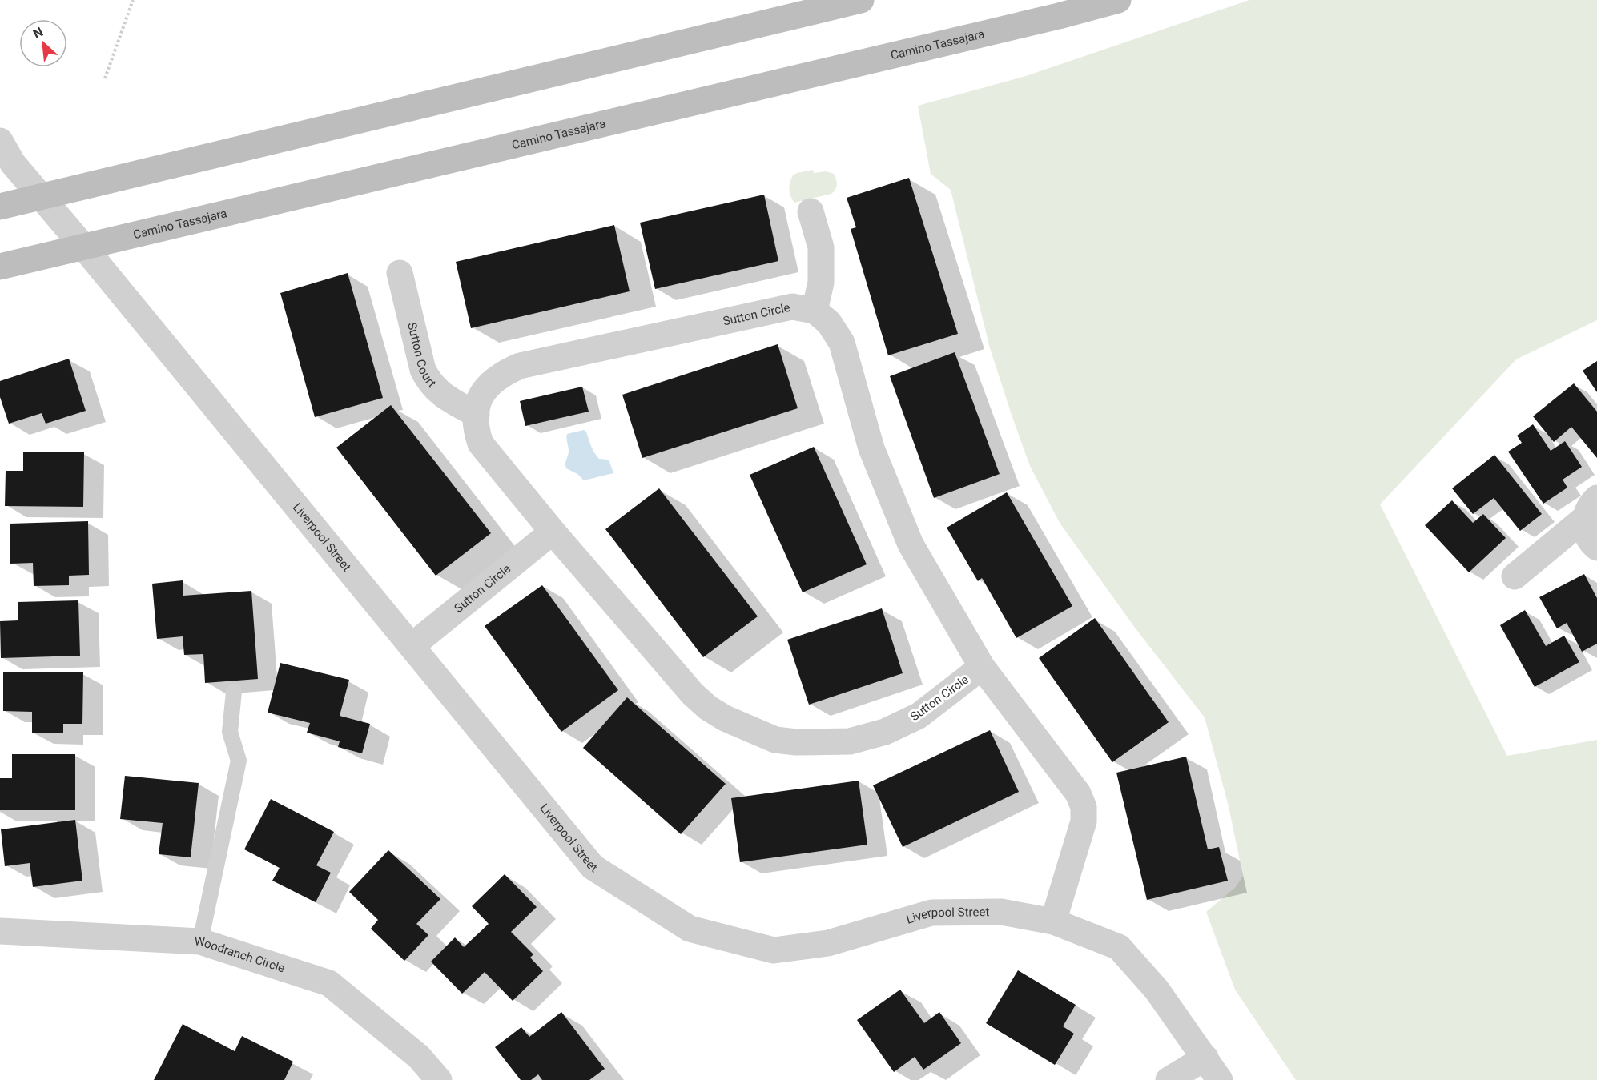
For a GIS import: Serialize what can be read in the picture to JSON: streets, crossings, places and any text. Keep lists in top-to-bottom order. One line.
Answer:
{"streets":{"main road":["Camino Tassajara"],"street":["Sutton Circle","Sutton Court","Liverpool Street","Woodranch Circle"]},"crossings":[["Camino Tassajara","Liverpool Street"],["Sutton Circle","Sutton Court"],["Sutton Circle","Liverpool Street"]],"north":"top left"}
